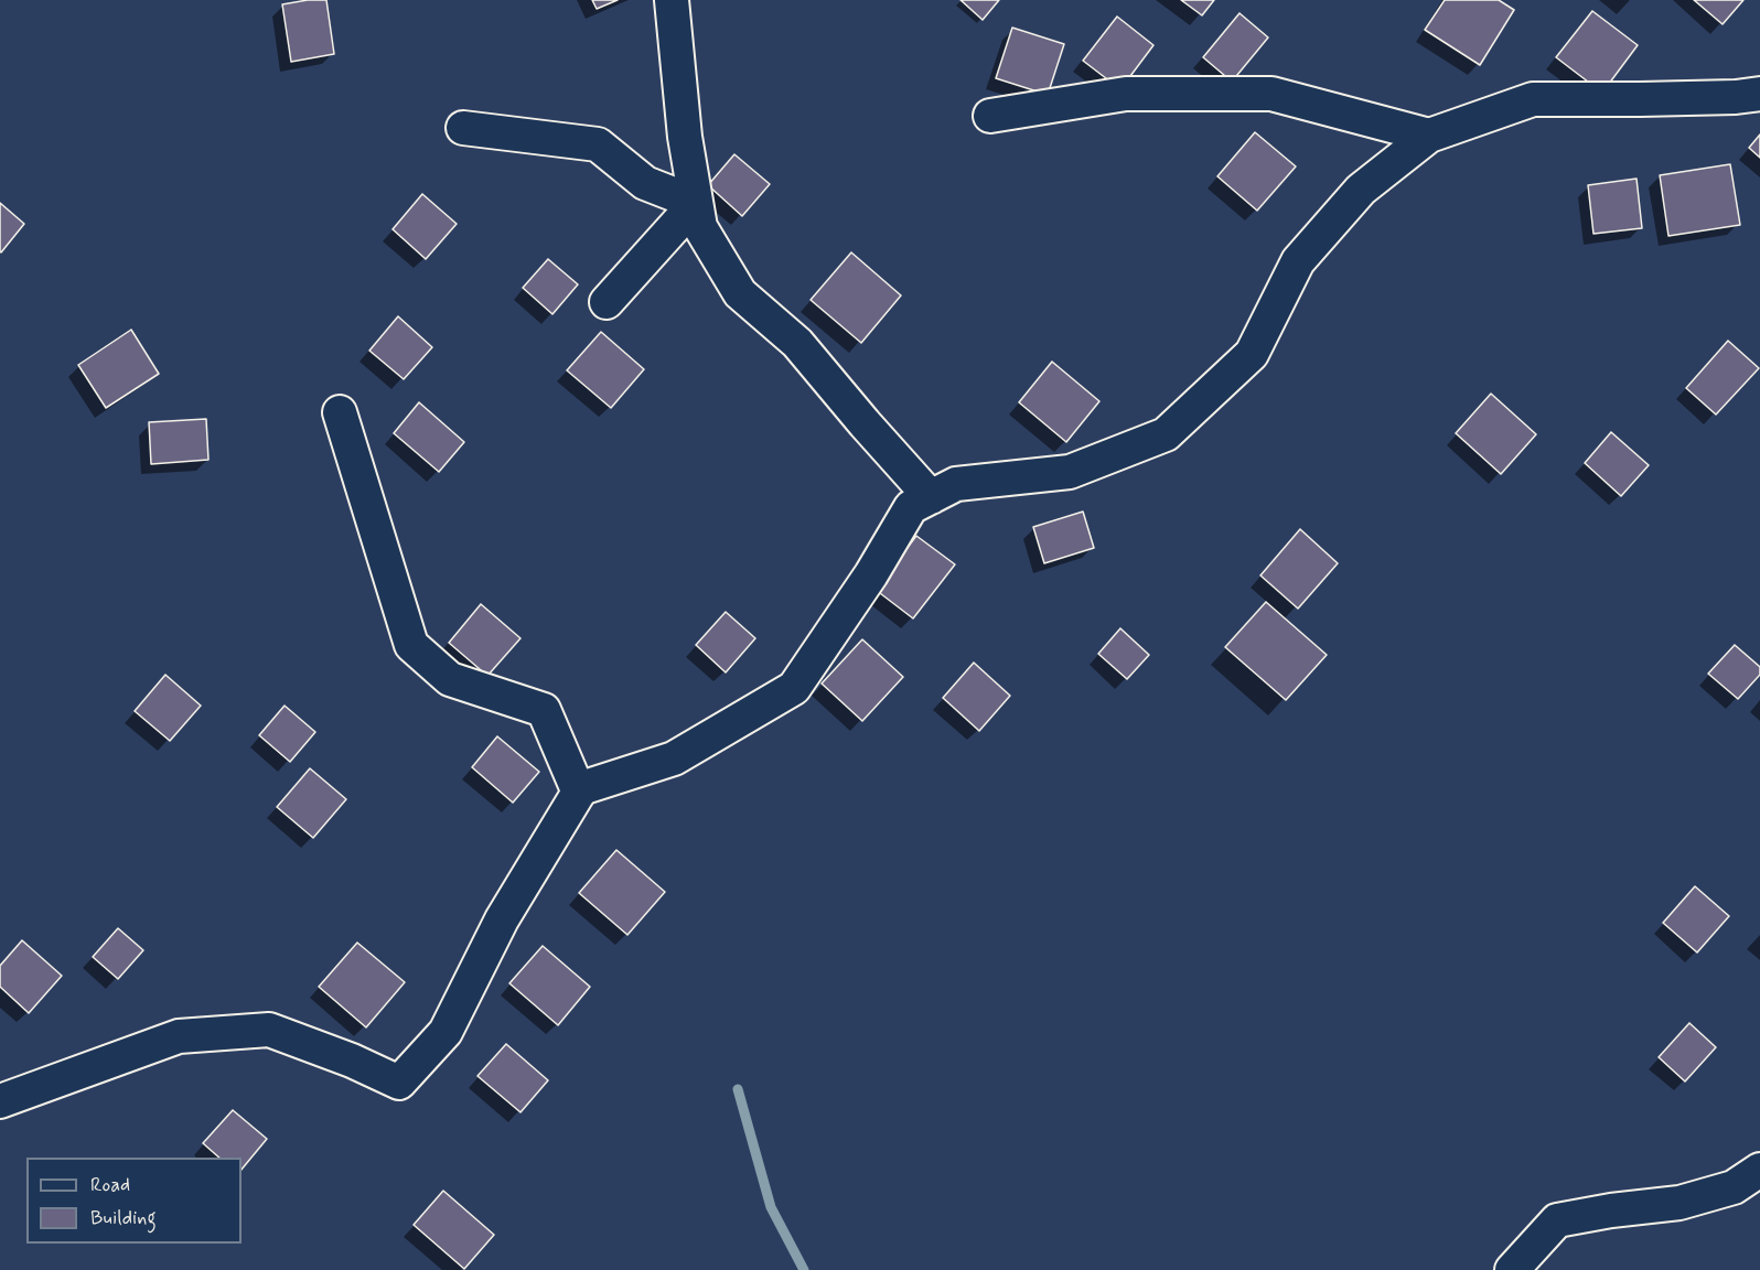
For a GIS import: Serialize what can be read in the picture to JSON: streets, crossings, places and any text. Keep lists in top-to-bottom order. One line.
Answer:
{"legend":["Road","Building"]}
